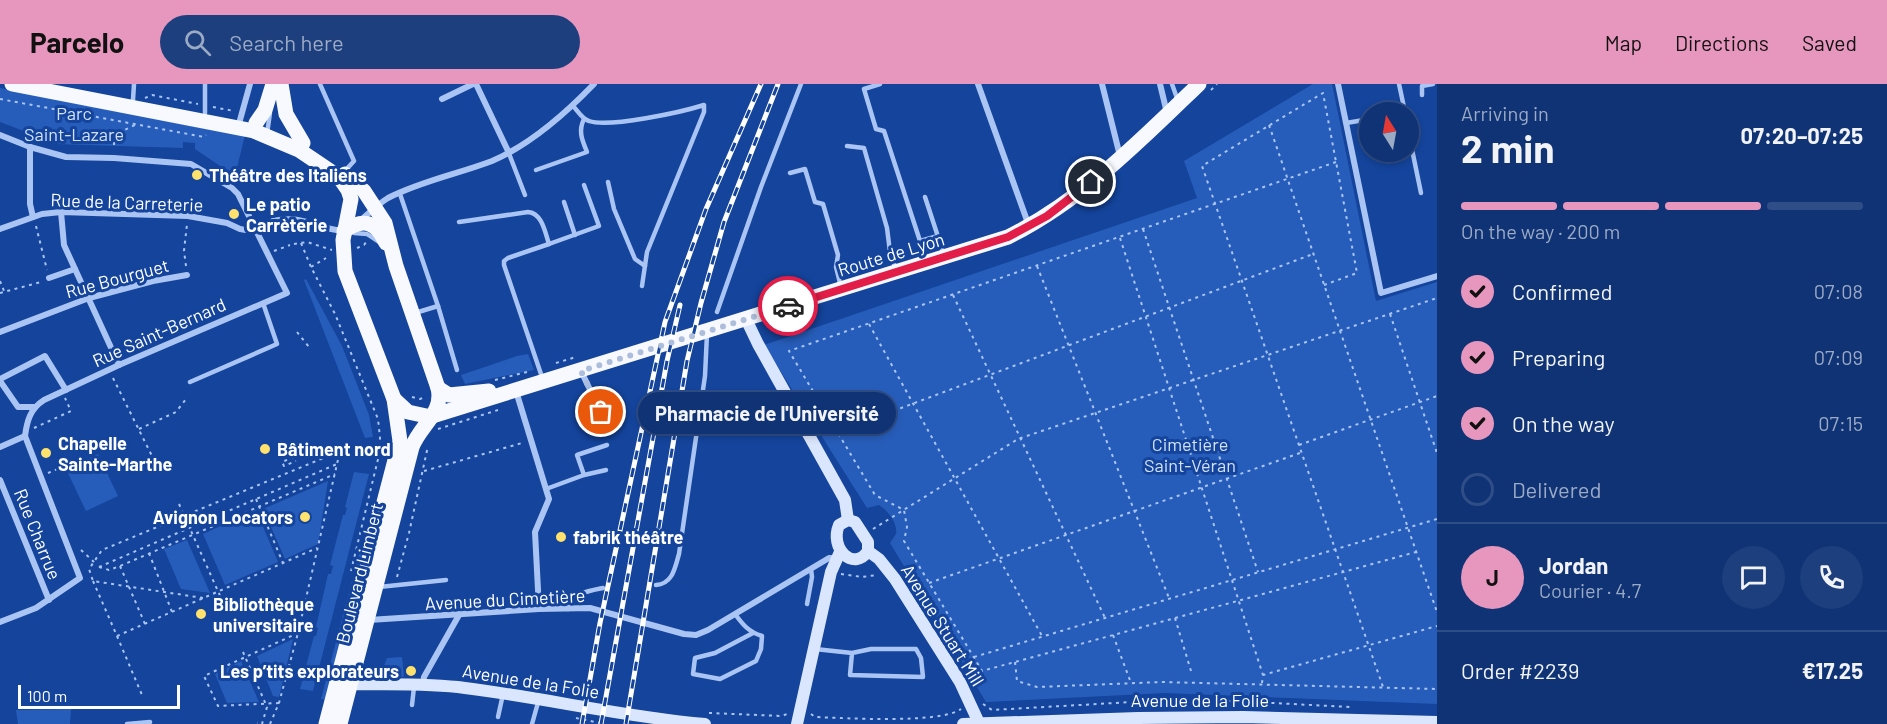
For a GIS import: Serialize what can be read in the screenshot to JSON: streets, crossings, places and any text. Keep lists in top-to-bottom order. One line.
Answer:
{"streets":{"main road":["Route de Lyon","Boulevard Limbert","Avenue Stuart Mill","Avenue de la Folie"],"street":["Rue de la Carreterie","Rue Bourguet","Rue Saint-Bernard","Rue Charrue","Avenue du Cimetière"]},"crossings":[["Rue de la Carreterie","Rue Bourguet"],["Route de Lyon","Boulevard Limbert"],["Boulevard Limbert","Avenue du Cimetière"],["Boulevard Limbert","Avenue de la Folie"],["Avenue du Cimetière","Avenue Stuart Mill"],["Avenue Stuart Mill","Avenue de la Folie"]],"parks":["Parc Saint-Lazare","Cimetière Saint-Véran"],"places":["Théâtre des Italiens","Le patio Carrèterie","Pharmacie de l'Université","Bâtiment nord","Chapelle Sainte-Marthe","Avignon Locators","fabrik théâtre","Bibliothèque universitaire","Les p’tits explorateurs"],"scale_bar":"100 m","north":"top","page":{"header":"Parcelo","search":"Search here","nav":["Map","Directions","Saved"],"heading":["2 min","Arriving in","07:20–07:25"],"panel":["Jordan","Courier · 4.7","Order #2239","€17.25"],"bar":"On the way · 200 m","list":[["Confirmed","07:08"],["Preparing","07:09"],["On the way","07:15"],"Delivered"],"bubble":"Pharmacie de l'Université","round":"J","scale":"100 m"}}
